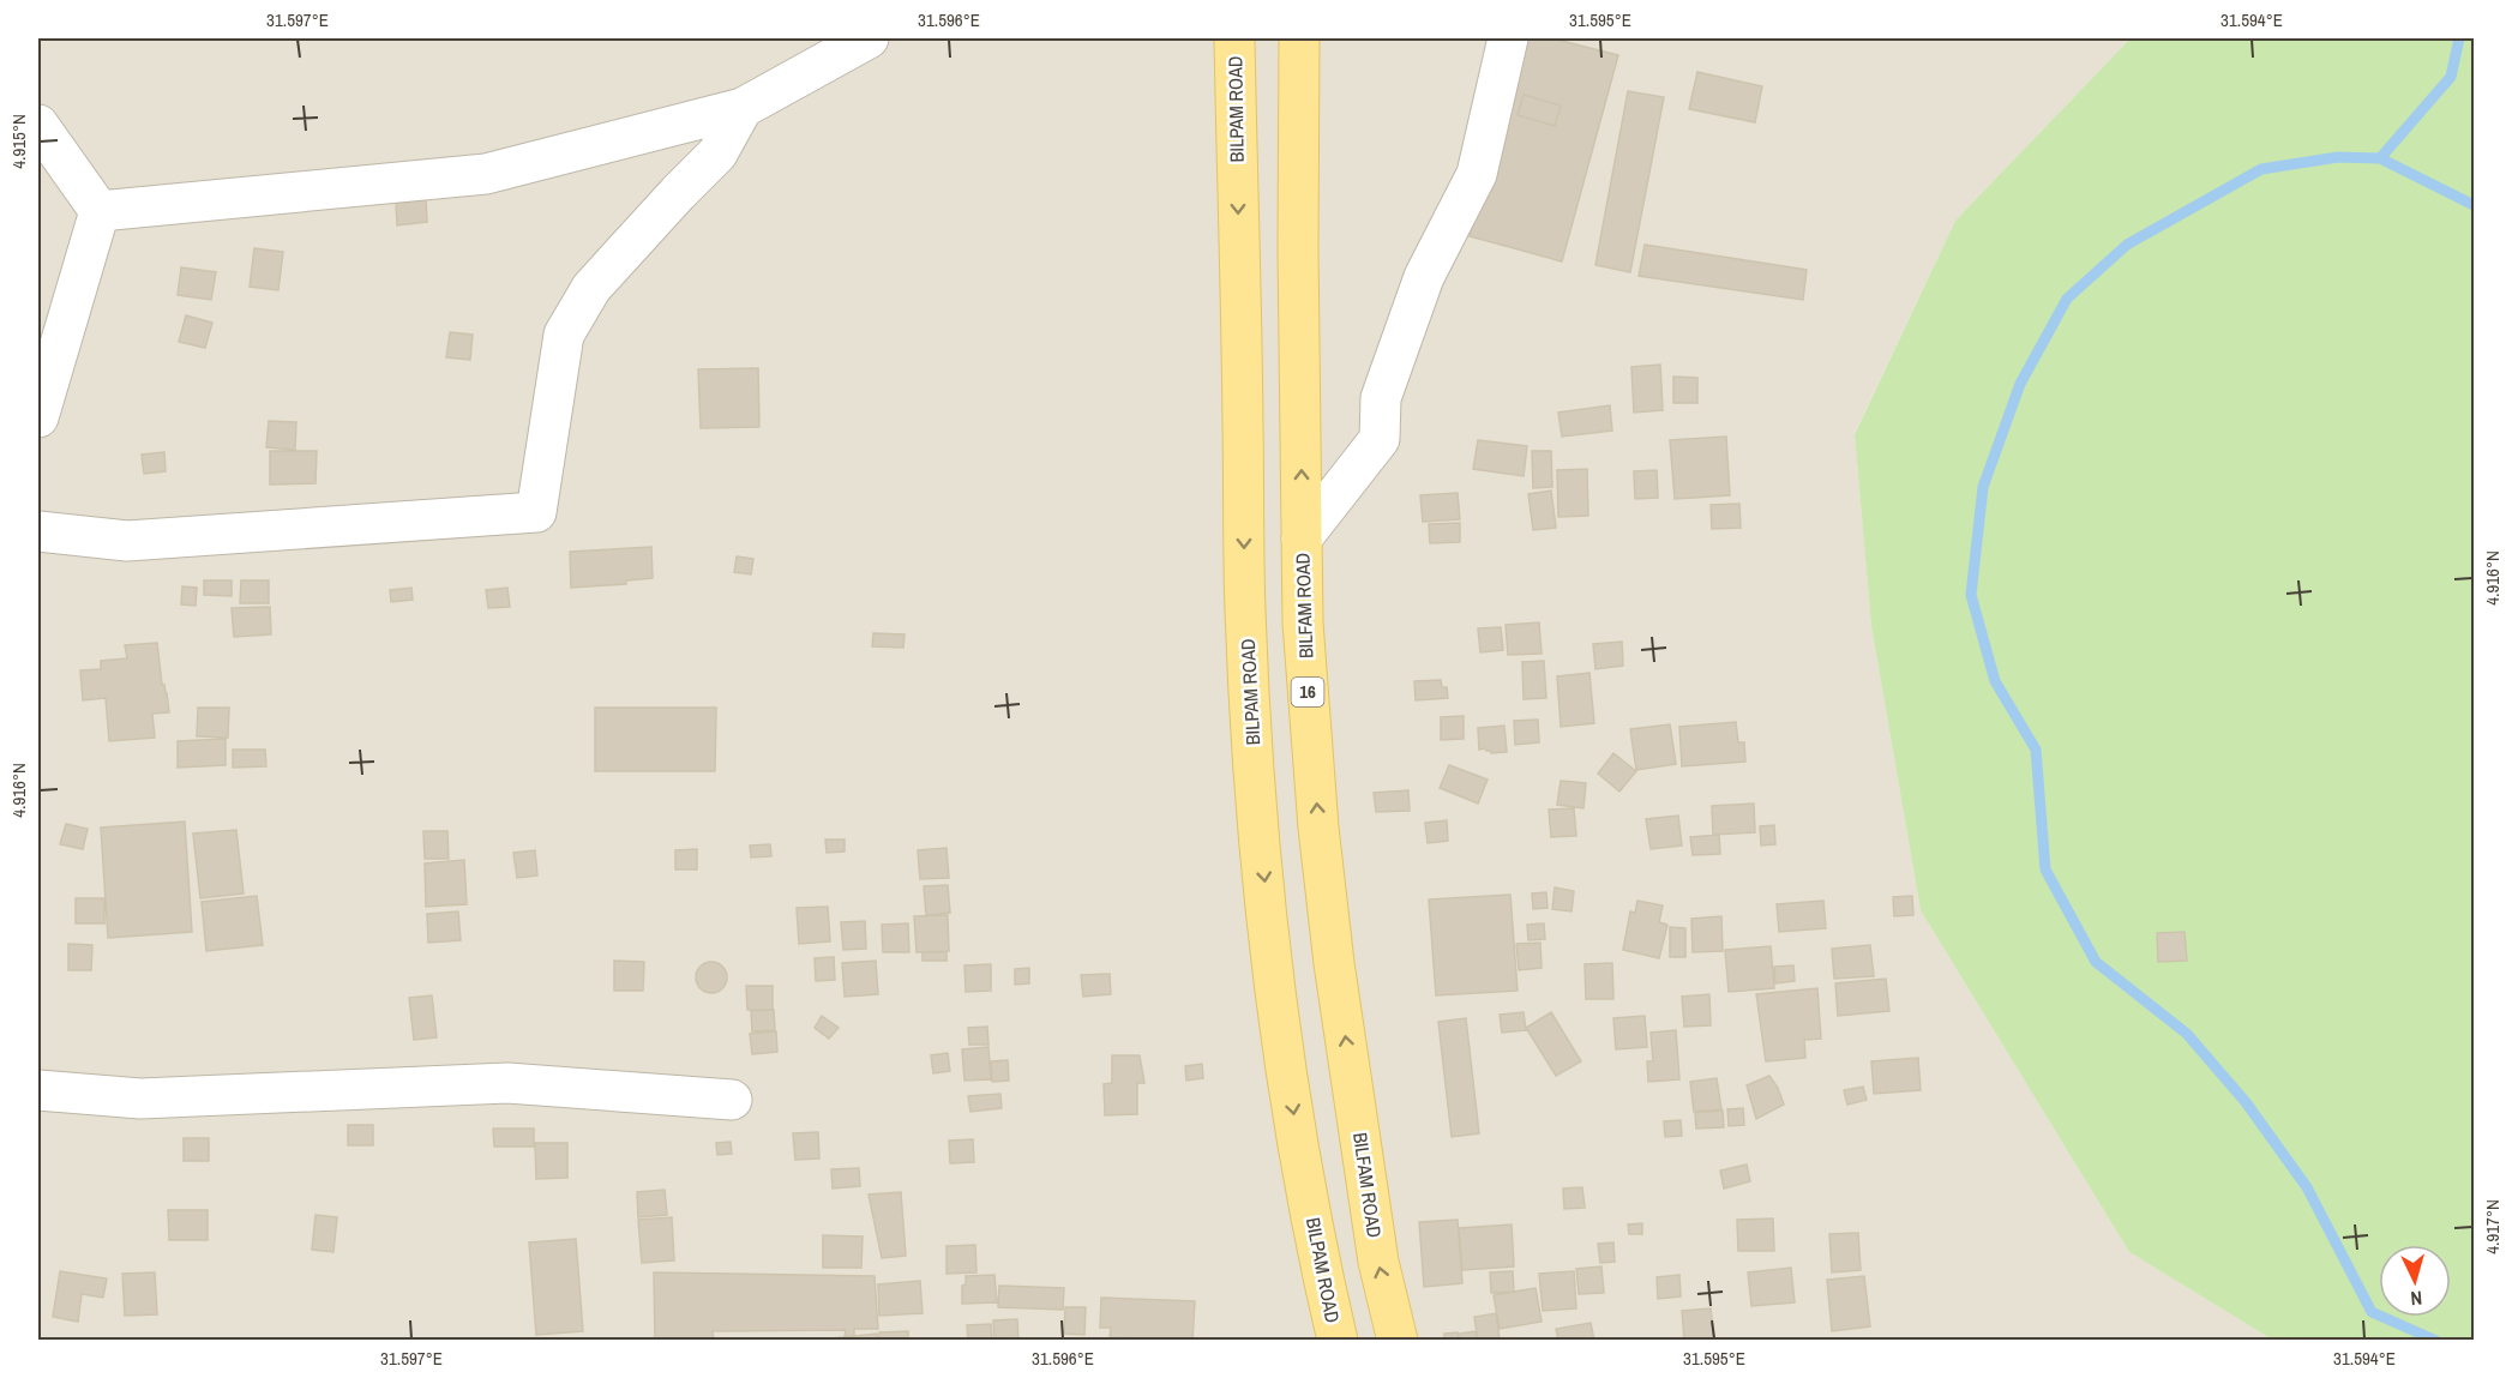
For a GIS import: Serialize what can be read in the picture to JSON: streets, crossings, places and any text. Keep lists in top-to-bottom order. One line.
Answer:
{"streets":{"main road":["BILPAM ROAD","BILFAM ROAD","16"]},"one_way":["BILPAM ROAD","BILFAM ROAD"],"north":"bottom","coordinates":["31.597°E","31.596°E","31.595°E","31.594°E","4.915°N","4.916°N","4.917°N"]}
